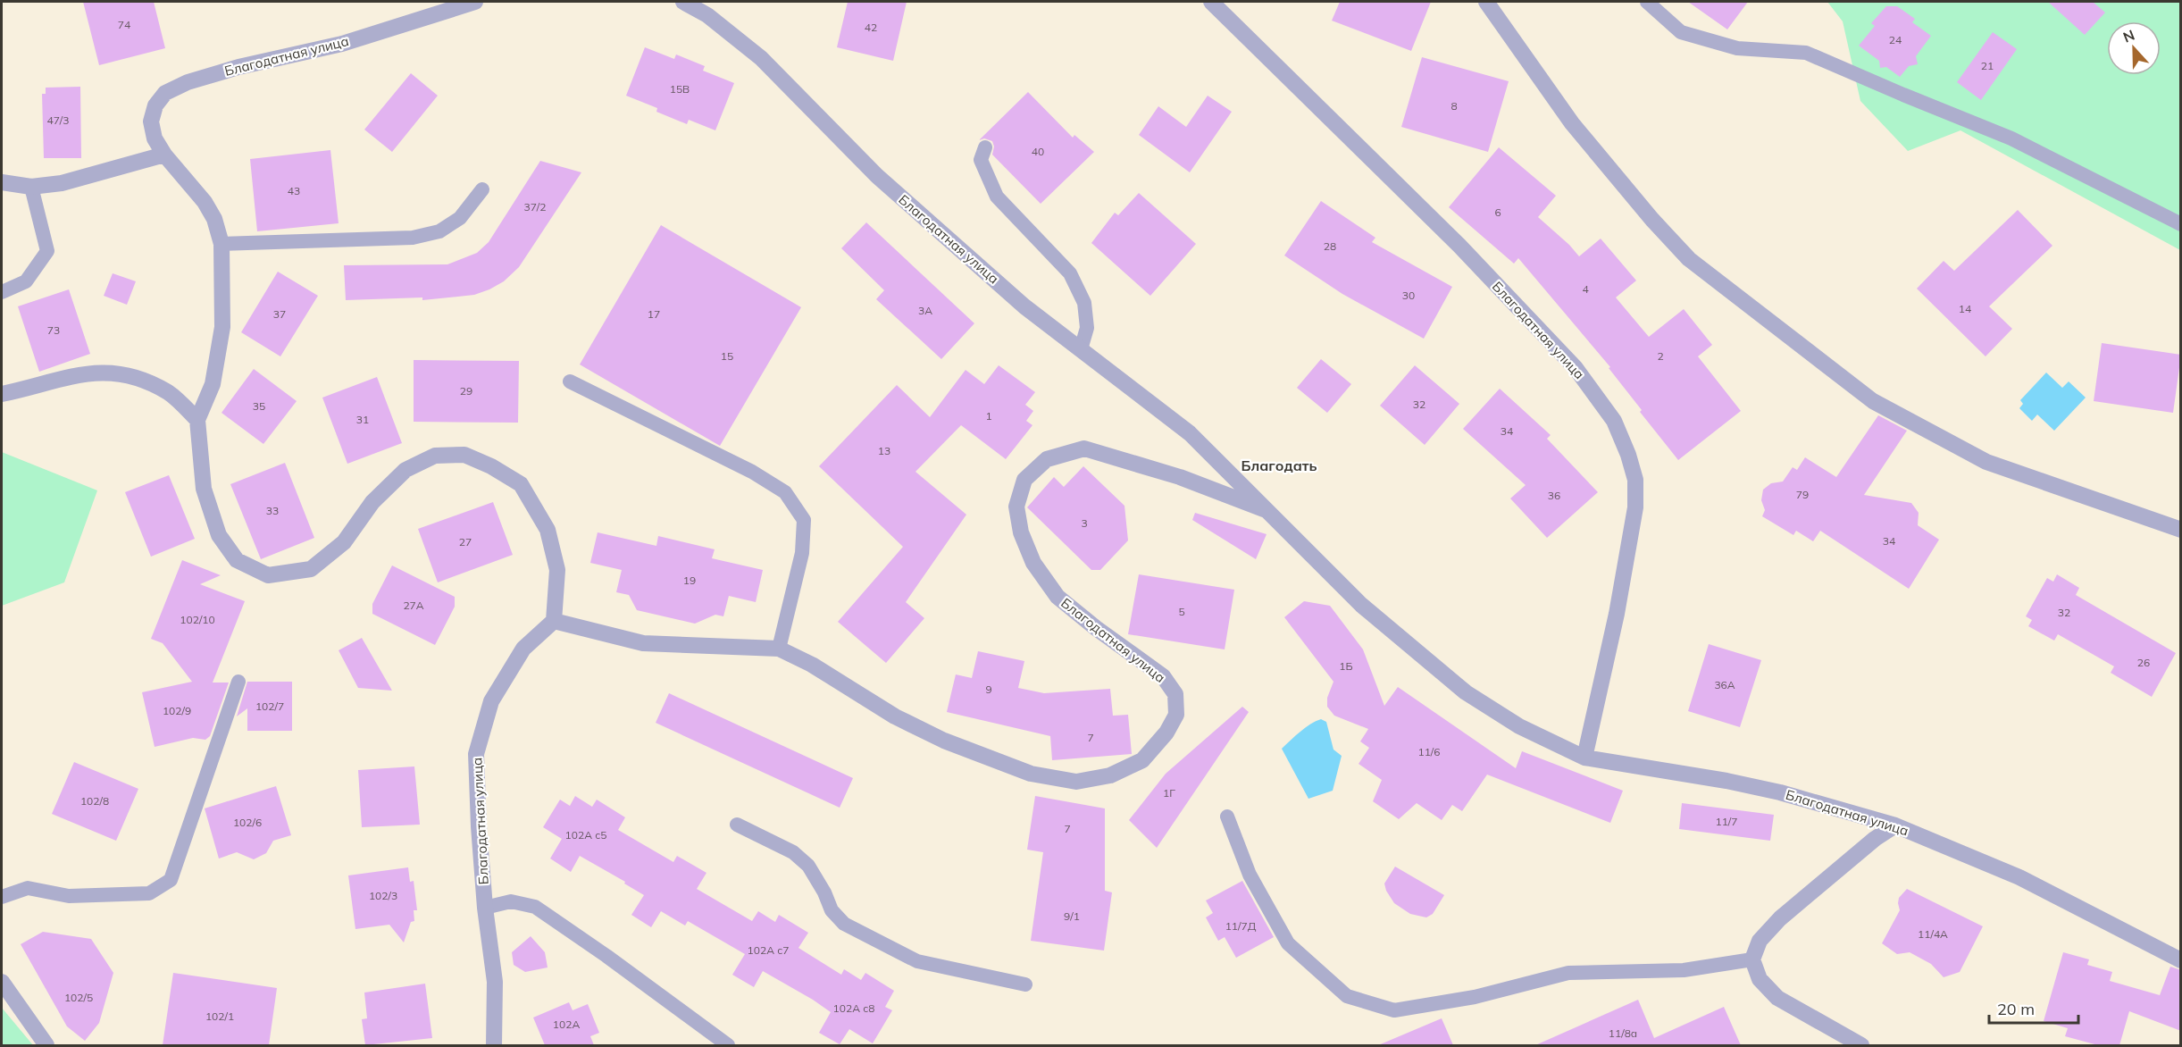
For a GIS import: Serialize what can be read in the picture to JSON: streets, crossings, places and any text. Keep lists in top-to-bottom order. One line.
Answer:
{"streets":{"street":["Благодатная улица"]},"districts":["Благодать"],"house_numbers":["74","42","24","21","15В","8","47/3","40","43","37/2","6","28","4","30","14","3А","37","17","73","15","2","29","32","35","1","31","34","13","79","36","33","3","34","27","19","27А","5","32","102/10","26","1Б","36А","9","102/7","102/9","7","11/6","1Г","102/8","11/7","102/6","7","102А с5","102/3","9/1","11/7Д","11/4А","102А с7","102/5","102А с8","102/1","102А","11/8а"],"scale_bar":"20 m","north":"top"}
